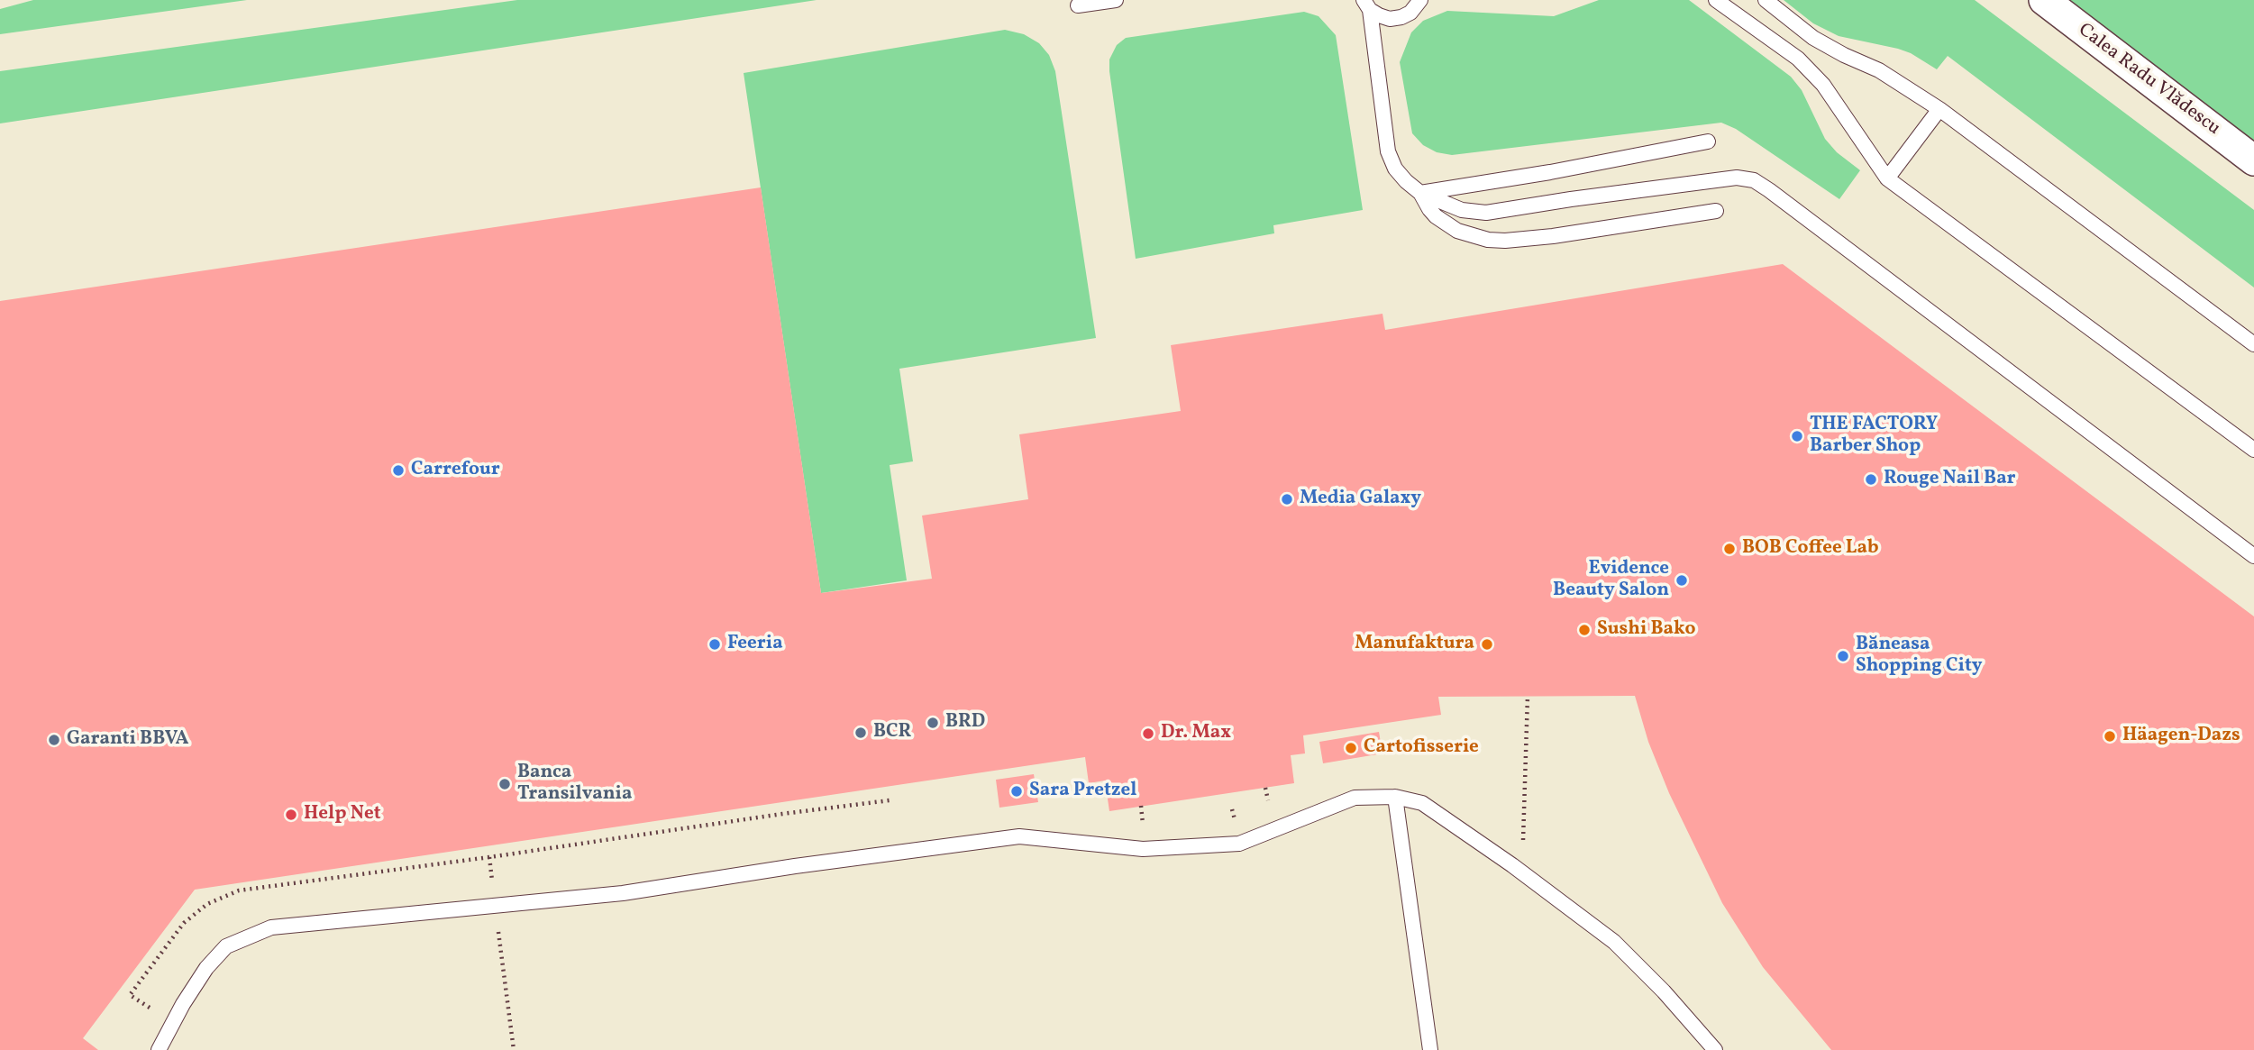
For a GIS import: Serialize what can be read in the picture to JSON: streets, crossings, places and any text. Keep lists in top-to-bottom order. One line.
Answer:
{"streets":{"street":["Calea Radu Vlădescu"]},"places":["THE FACTORY Barber Shop","Carrefour","Rouge Nail Bar","Media Galaxy","BOB Coffee Lab","Evidence Beauty Salon","Sushi Bako","Feeria","Manufaktura","Băneasa Shopping City","BRD","BCR","Dr. Max","Häagen-Dazs","Garanti BBVA","Cartofisserie","Banca Transilvania","Sara Pretzel","Help Net"]}
